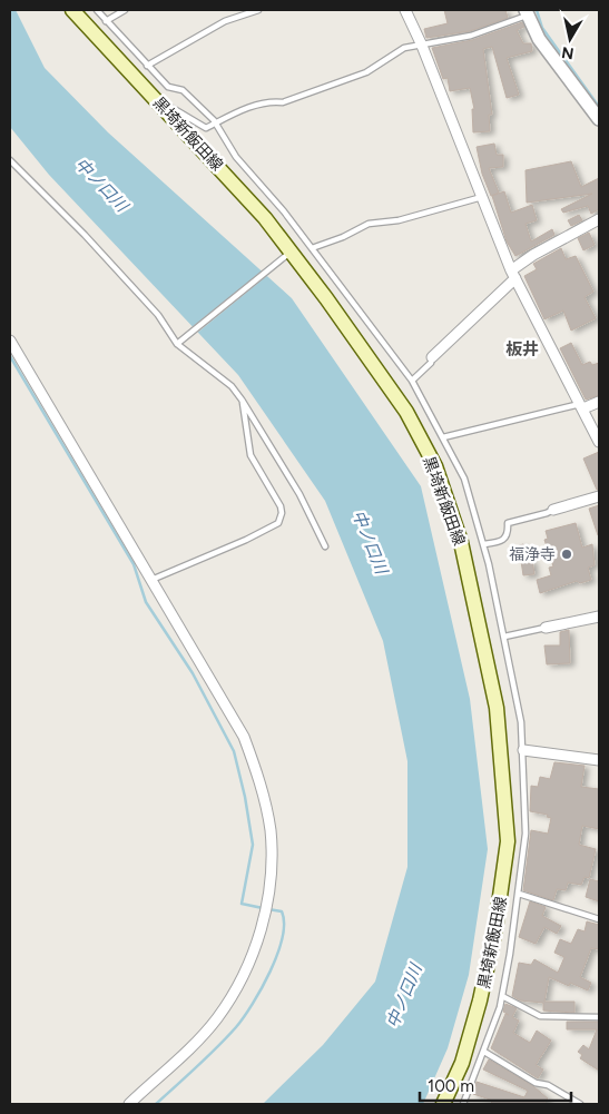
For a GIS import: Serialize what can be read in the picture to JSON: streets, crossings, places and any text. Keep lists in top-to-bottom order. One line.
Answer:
{"streets":{"main road":["黒埼新飯田線"]},"districts":["板井"],"water":["中ノ口川"],"places":["福浄寺"],"scale_bar":"100 m","north":"bottom"}
